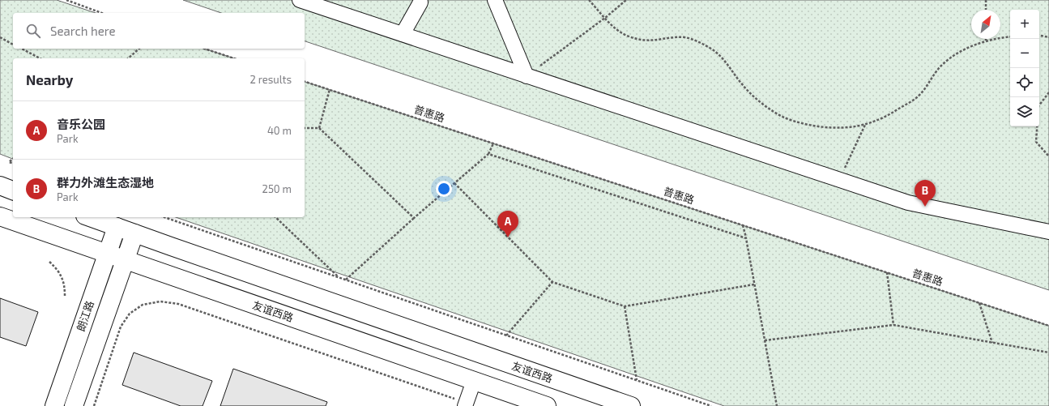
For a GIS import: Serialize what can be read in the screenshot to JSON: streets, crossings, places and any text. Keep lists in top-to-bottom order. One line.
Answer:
{"streets":{"main road":["友谊西路","朗江路"],"path":["普惠路"]},"crossings":[["友谊西路","朗江路"]],"north":"top right","page":{"map_buttons":["+","−"],"search":"Search here","heading":["Nearby","2 results"],"list":[{"mark":"A","name":"音乐公园","note":"Park","value":"40 m"},{"mark":"B","name":"群力外滩生态湿地","note":"Park","value":"250 m"}],"pins":["B","A"]}}
